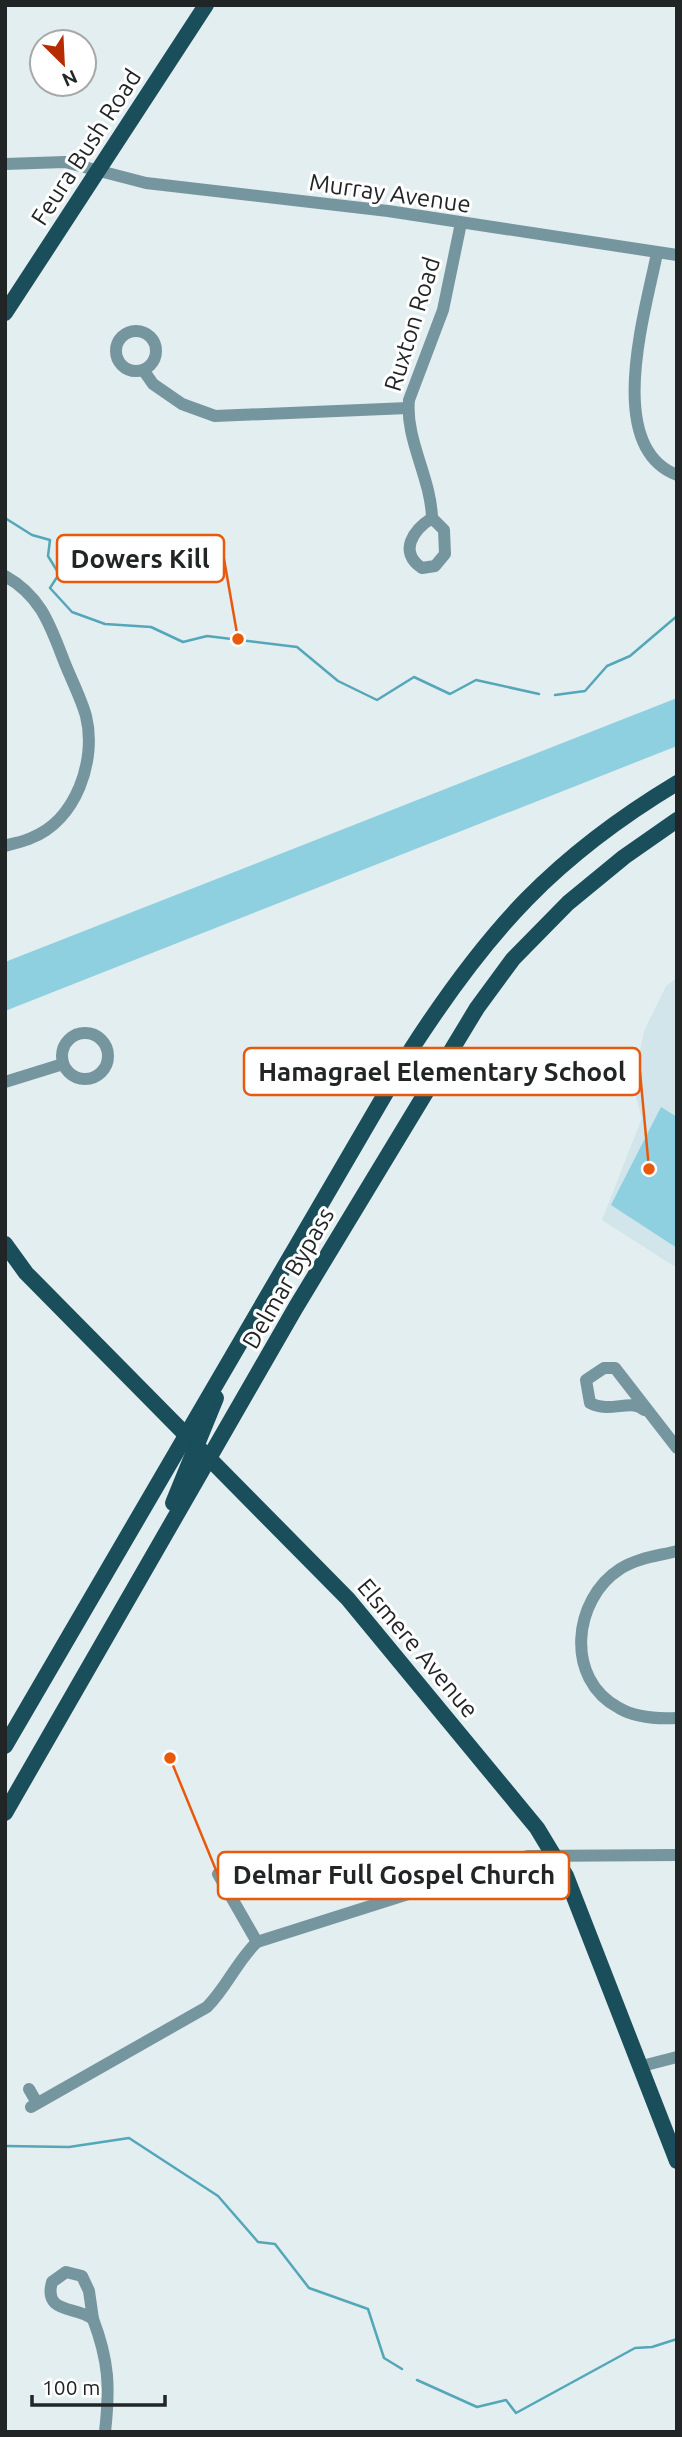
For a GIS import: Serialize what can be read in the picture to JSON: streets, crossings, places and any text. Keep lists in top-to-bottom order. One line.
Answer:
{"streets":{"main road":["Feura Bush Road","Delmar Bypass","Elsmere Avenue"],"street":["Murray Avenue","Ruxton Road"]},"crossings":[["Feura Bush Road","Murray Avenue"],["Murray Avenue","Ruxton Road"],["Delmar Bypass","Elsmere Avenue"]],"places":["Dowers Kill","Hamagrael Elementary School","Delmar Full Gospel Church"],"scale_bar":"100 m","north":"bottom right"}
